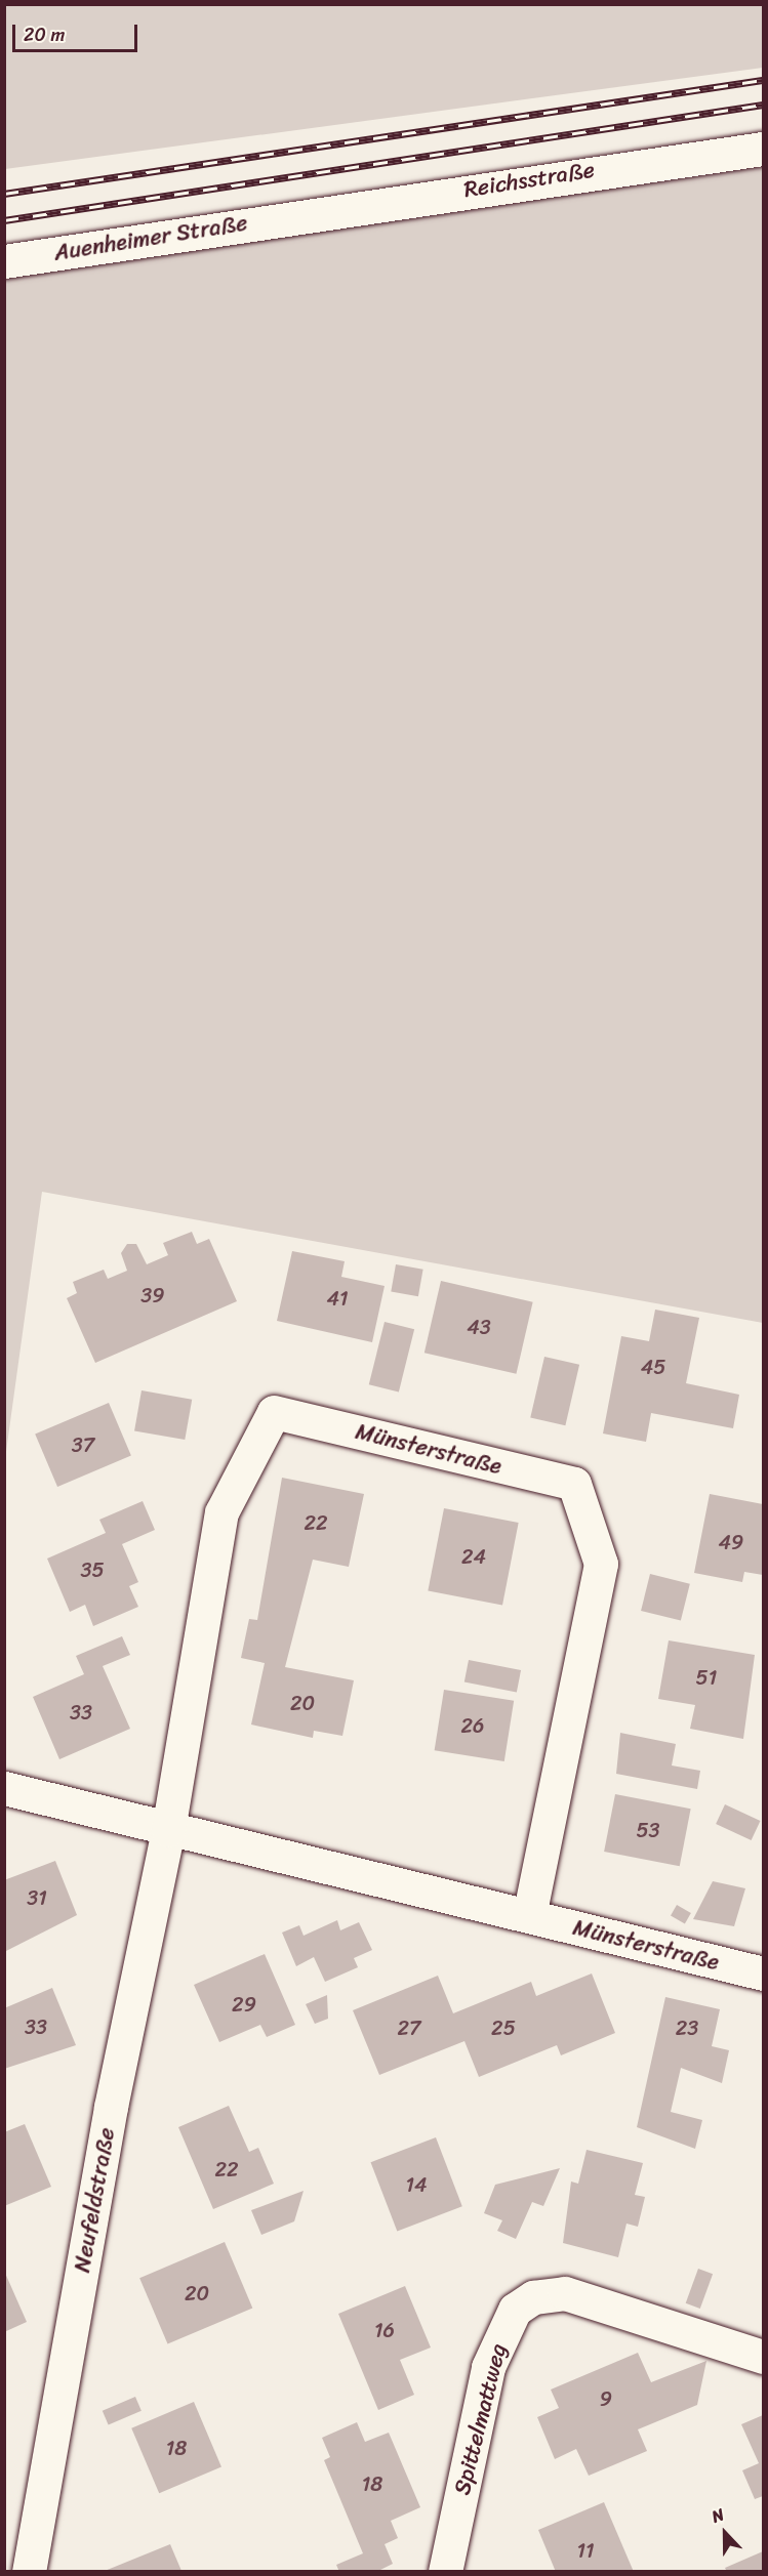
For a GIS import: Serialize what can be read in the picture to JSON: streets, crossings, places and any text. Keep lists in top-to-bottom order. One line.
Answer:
{"streets":{"street":["Reichsstraße","Auenheimer Straße","Münsterstraße","Neufeldstraße","Spittelmattweg"]},"crossings":[["Reichsstraße","Auenheimer Straße"],["Münsterstraße","Neufeldstraße"]],"house_numbers":["39","41","43","45","37","22","49","24","35","51","20","33","26","53","31","29","33","27","25","23","22","14","20","16","9","18","18","11"],"scale_bar":"20 m","north":"top"}
